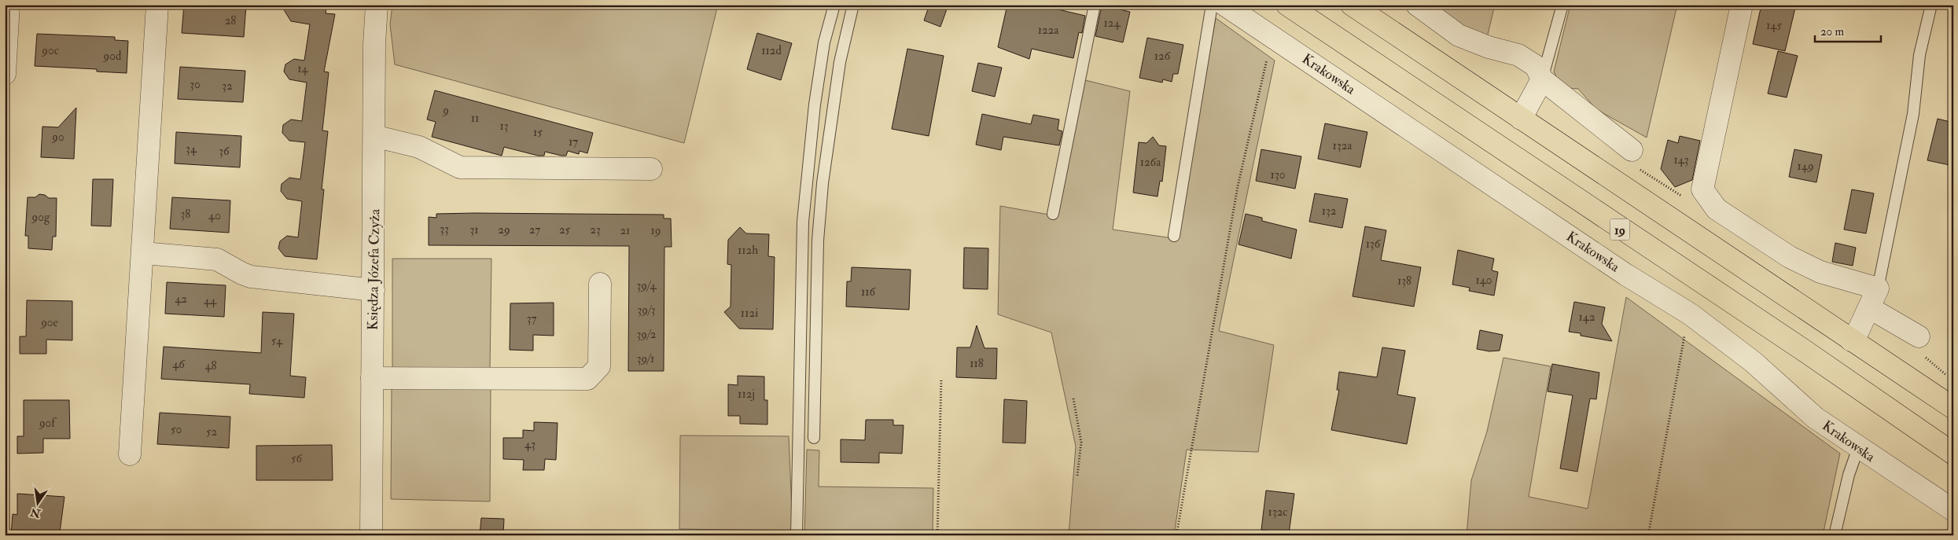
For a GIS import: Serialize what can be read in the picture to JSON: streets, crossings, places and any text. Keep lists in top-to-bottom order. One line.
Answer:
{"streets":{"main road":["19"],"street":["Krakowska","Księdza Józefa Czyża"]},"house_numbers":["28","124","145","122a","90c","112d","90d","126","14","30","32","9","11","13","15","90","17","132a","34","36","143","126a","149","130","132","38","40","90g","33","31","29","27","25","23","21","19","136","112h","140","138","39/4","116","42","44","39/3","112i","142","37","90e","39/2","54","39/1","118","46","48","112j","90f","50","52","43","56","132c"],"scale_bar":"20 m","north":"bottom"}
